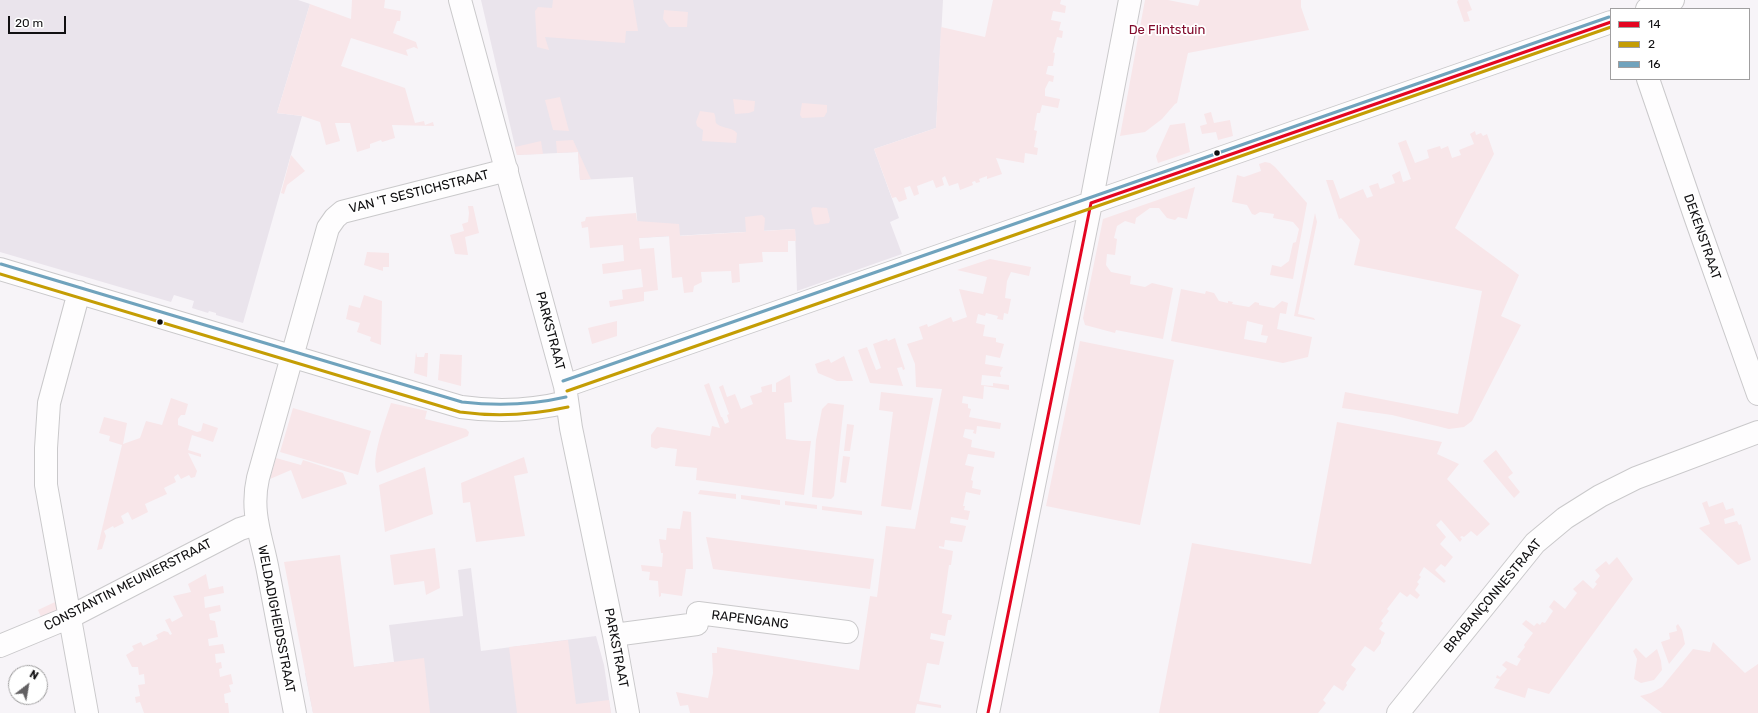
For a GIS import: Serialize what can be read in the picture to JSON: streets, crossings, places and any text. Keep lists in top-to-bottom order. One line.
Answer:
{"streets":{"street":["VAN 'T SESTICHSTRAAT","DEKENSTRAAT","PARKSTRAAT","CONSTANTIN MEUNIERSTRAAT","BRABANÇONNESTRAAT","WELDADIGHEIDSSTRAAT","RAPENGANG"]},"crossings":[["VAN 'T SESTICHSTRAAT","PARKSTRAAT"],["VAN 'T SESTICHSTRAAT","CONSTANTIN MEUNIERSTRAAT"],["VAN 'T SESTICHSTRAAT","WELDADIGHEIDSSTRAAT"],["PARKSTRAAT","RAPENGANG"],["CONSTANTIN MEUNIERSTRAAT","WELDADIGHEIDSSTRAAT"]],"parks":["De Flintstuin"],"lines":["transit line 16","transit line 14","transit line 2"],"legend":["14","2","16"],"scale_bar":"20 m","north":"top right"}
